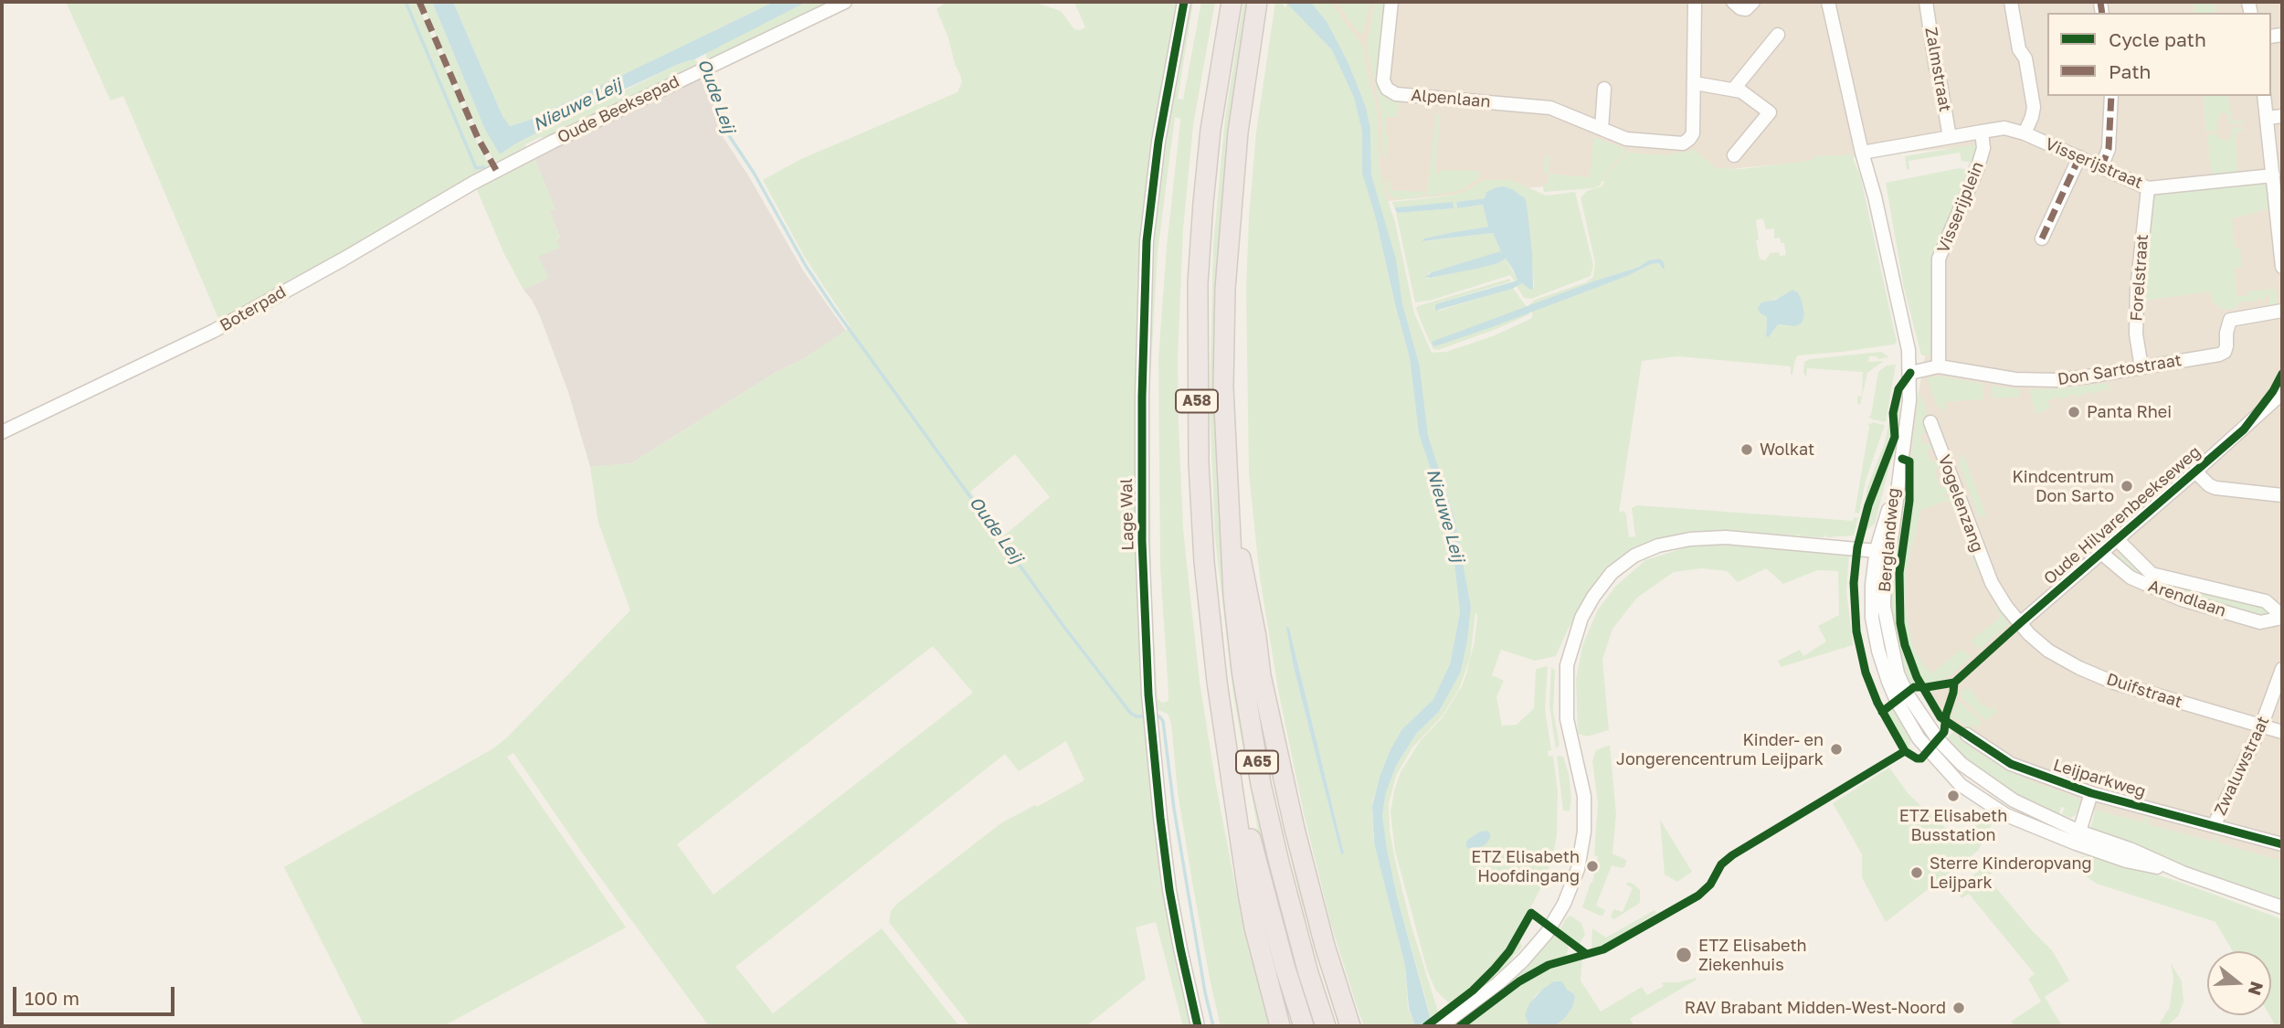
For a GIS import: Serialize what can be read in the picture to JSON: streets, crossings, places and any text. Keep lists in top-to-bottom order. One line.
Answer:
{"streets":{"highway":["A58","A65"],"street":["Zalmstraat","Alpenlaan","Oude Beeksepad","Visserijstraat","Visserijplein","Forelstraat","Boterpad","Don Sartostraat","Vogelenzang","Lage Wal","Oude Hilvarenbeekseweg","Arendlaan","Duifstraat","Zwaluwstraat","Leijparkweg"],"cycle path":["Berglandweg"]},"crossings":[["Oude Beeksepad","Boterpad"],["Visserijstraat","Visserijplein"],["Visserijstraat","Forelstraat"],["Visserijplein","Don Sartostraat"],["Forelstraat","Don Sartostraat"],["A58","A65"],["Vogelenzang","Oude Hilvarenbeekseweg"],["Vogelenzang","Duifstraat"],["Oude Hilvarenbeekseweg","Arendlaan"],["Oude Hilvarenbeekseweg","Duifstraat"],["Duifstraat","Zwaluwstraat"],["Zwaluwstraat","Leijparkweg"]],"water":["Oude Leij","Nieuwe Leij"],"places":["Panta Rhei","Wolkat","Kindcentrum Don Sarto","Kinder- en Jongerencentrum Leijpark","ETZ Elisabeth Busstation","ETZ Elisabeth Hoofdingang","Sterre Kinderopvang Leijpark","ETZ Elisabeth Ziekenhuis","RAV Brabant Midden-West-Noord"],"legend":["Cycle path","Path"],"scale_bar":"100 m","north":"right"}
